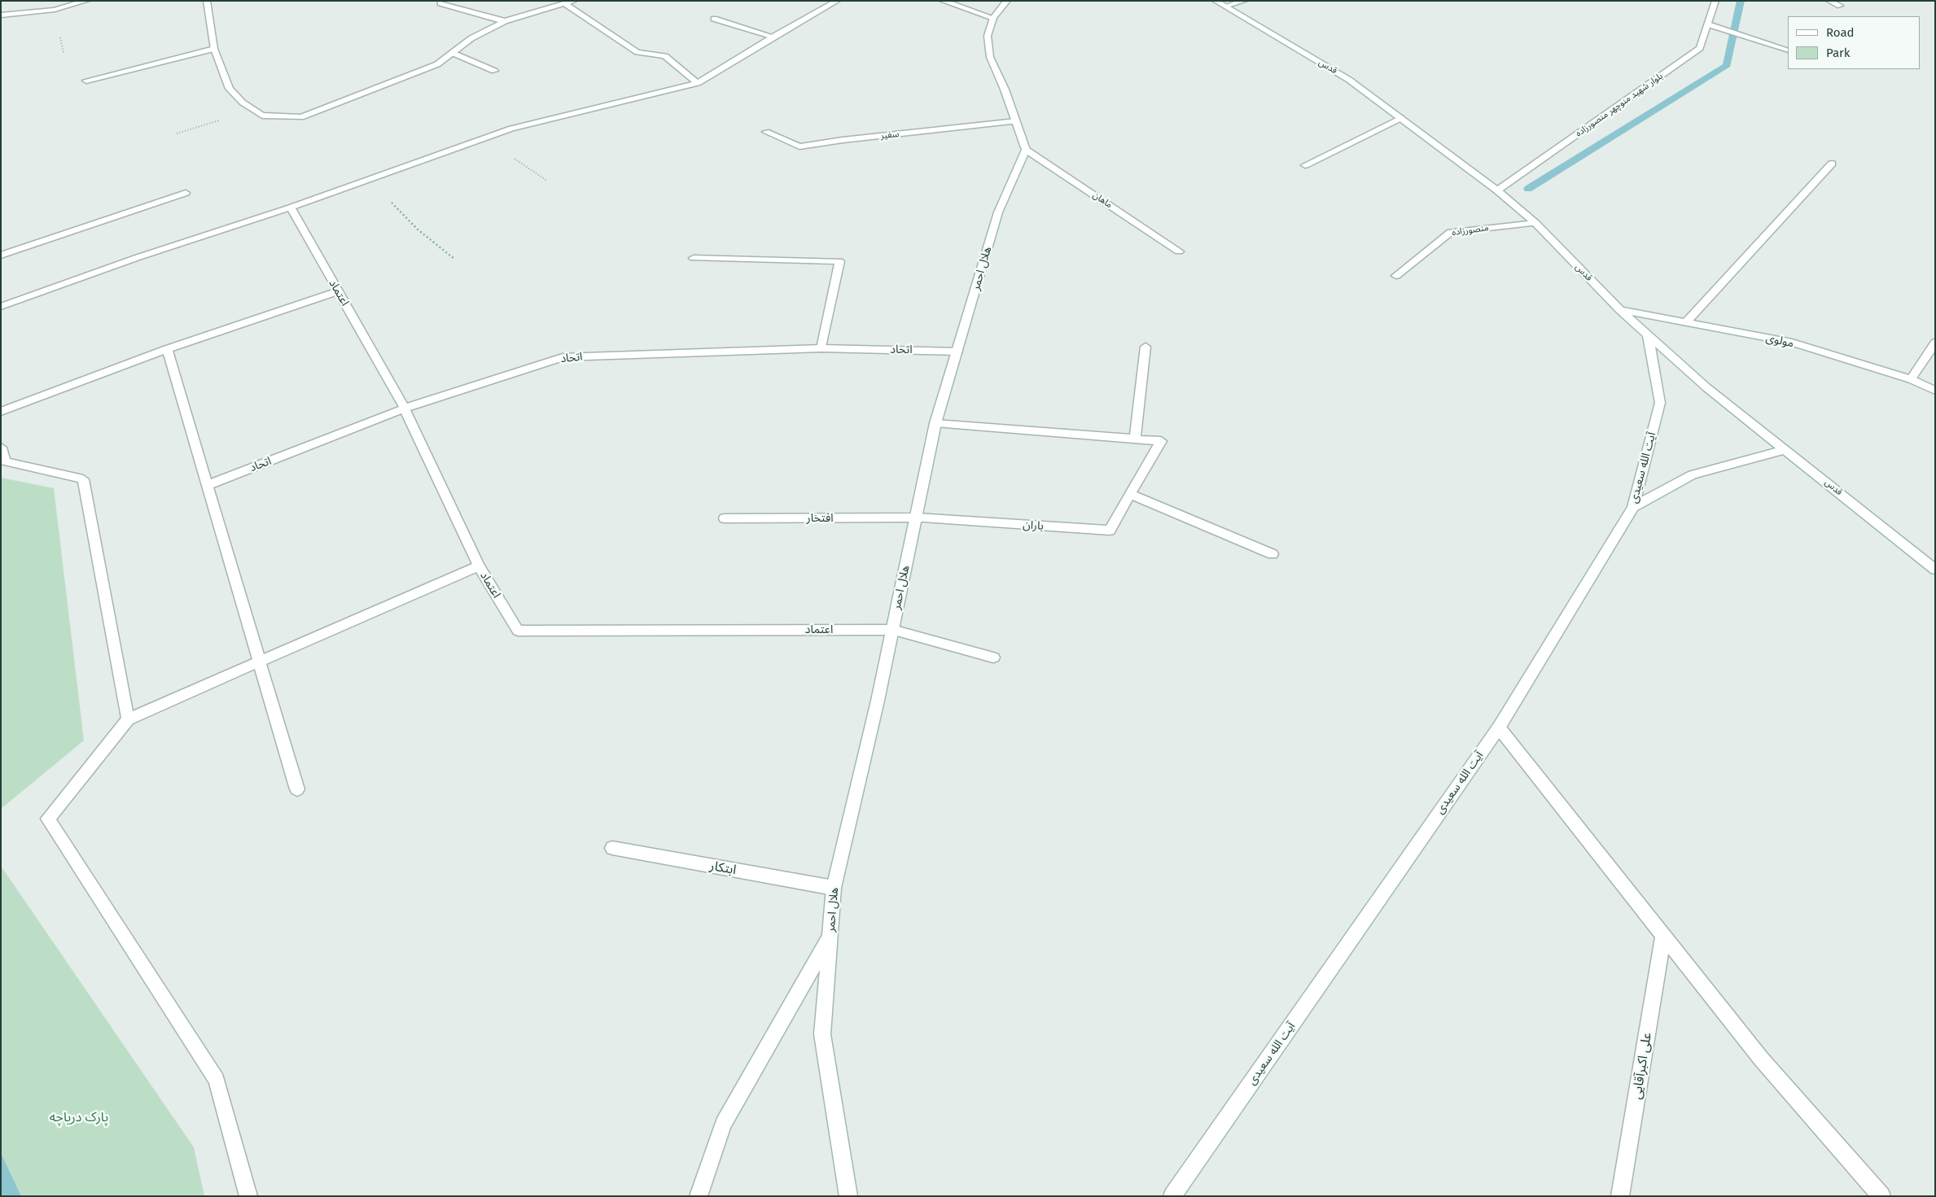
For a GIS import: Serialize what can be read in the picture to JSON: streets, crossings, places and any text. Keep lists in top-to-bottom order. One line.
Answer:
{"streets":{"street":["قدس","بلوار شهید منوچهر منصورزاده","سفیر","ماهان","منصورزاده","هلال احمر","اعتماد","مولوی","اتحاد","آیت الله سعیدی","افتخار","باران","ابتکار","علی اکبرآقایی"]},"crossings":[["قدس","بلوار شهید منوچهر منصورزاده"],["قدس","منصورزاده"],["قدس","مولوی"],["قدس","آیت الله سعیدی"],["ماهان","هلال احمر"],["هلال احمر","اعتماد"],["هلال احمر","اتحاد"],["هلال احمر","افتخار"],["هلال احمر","باران"],["هلال احمر","ابتکار"],["اعتماد","اتحاد"],["افتخار","باران"]],"parks":["پارک دریاچه"],"legend":["Road","Park"]}
